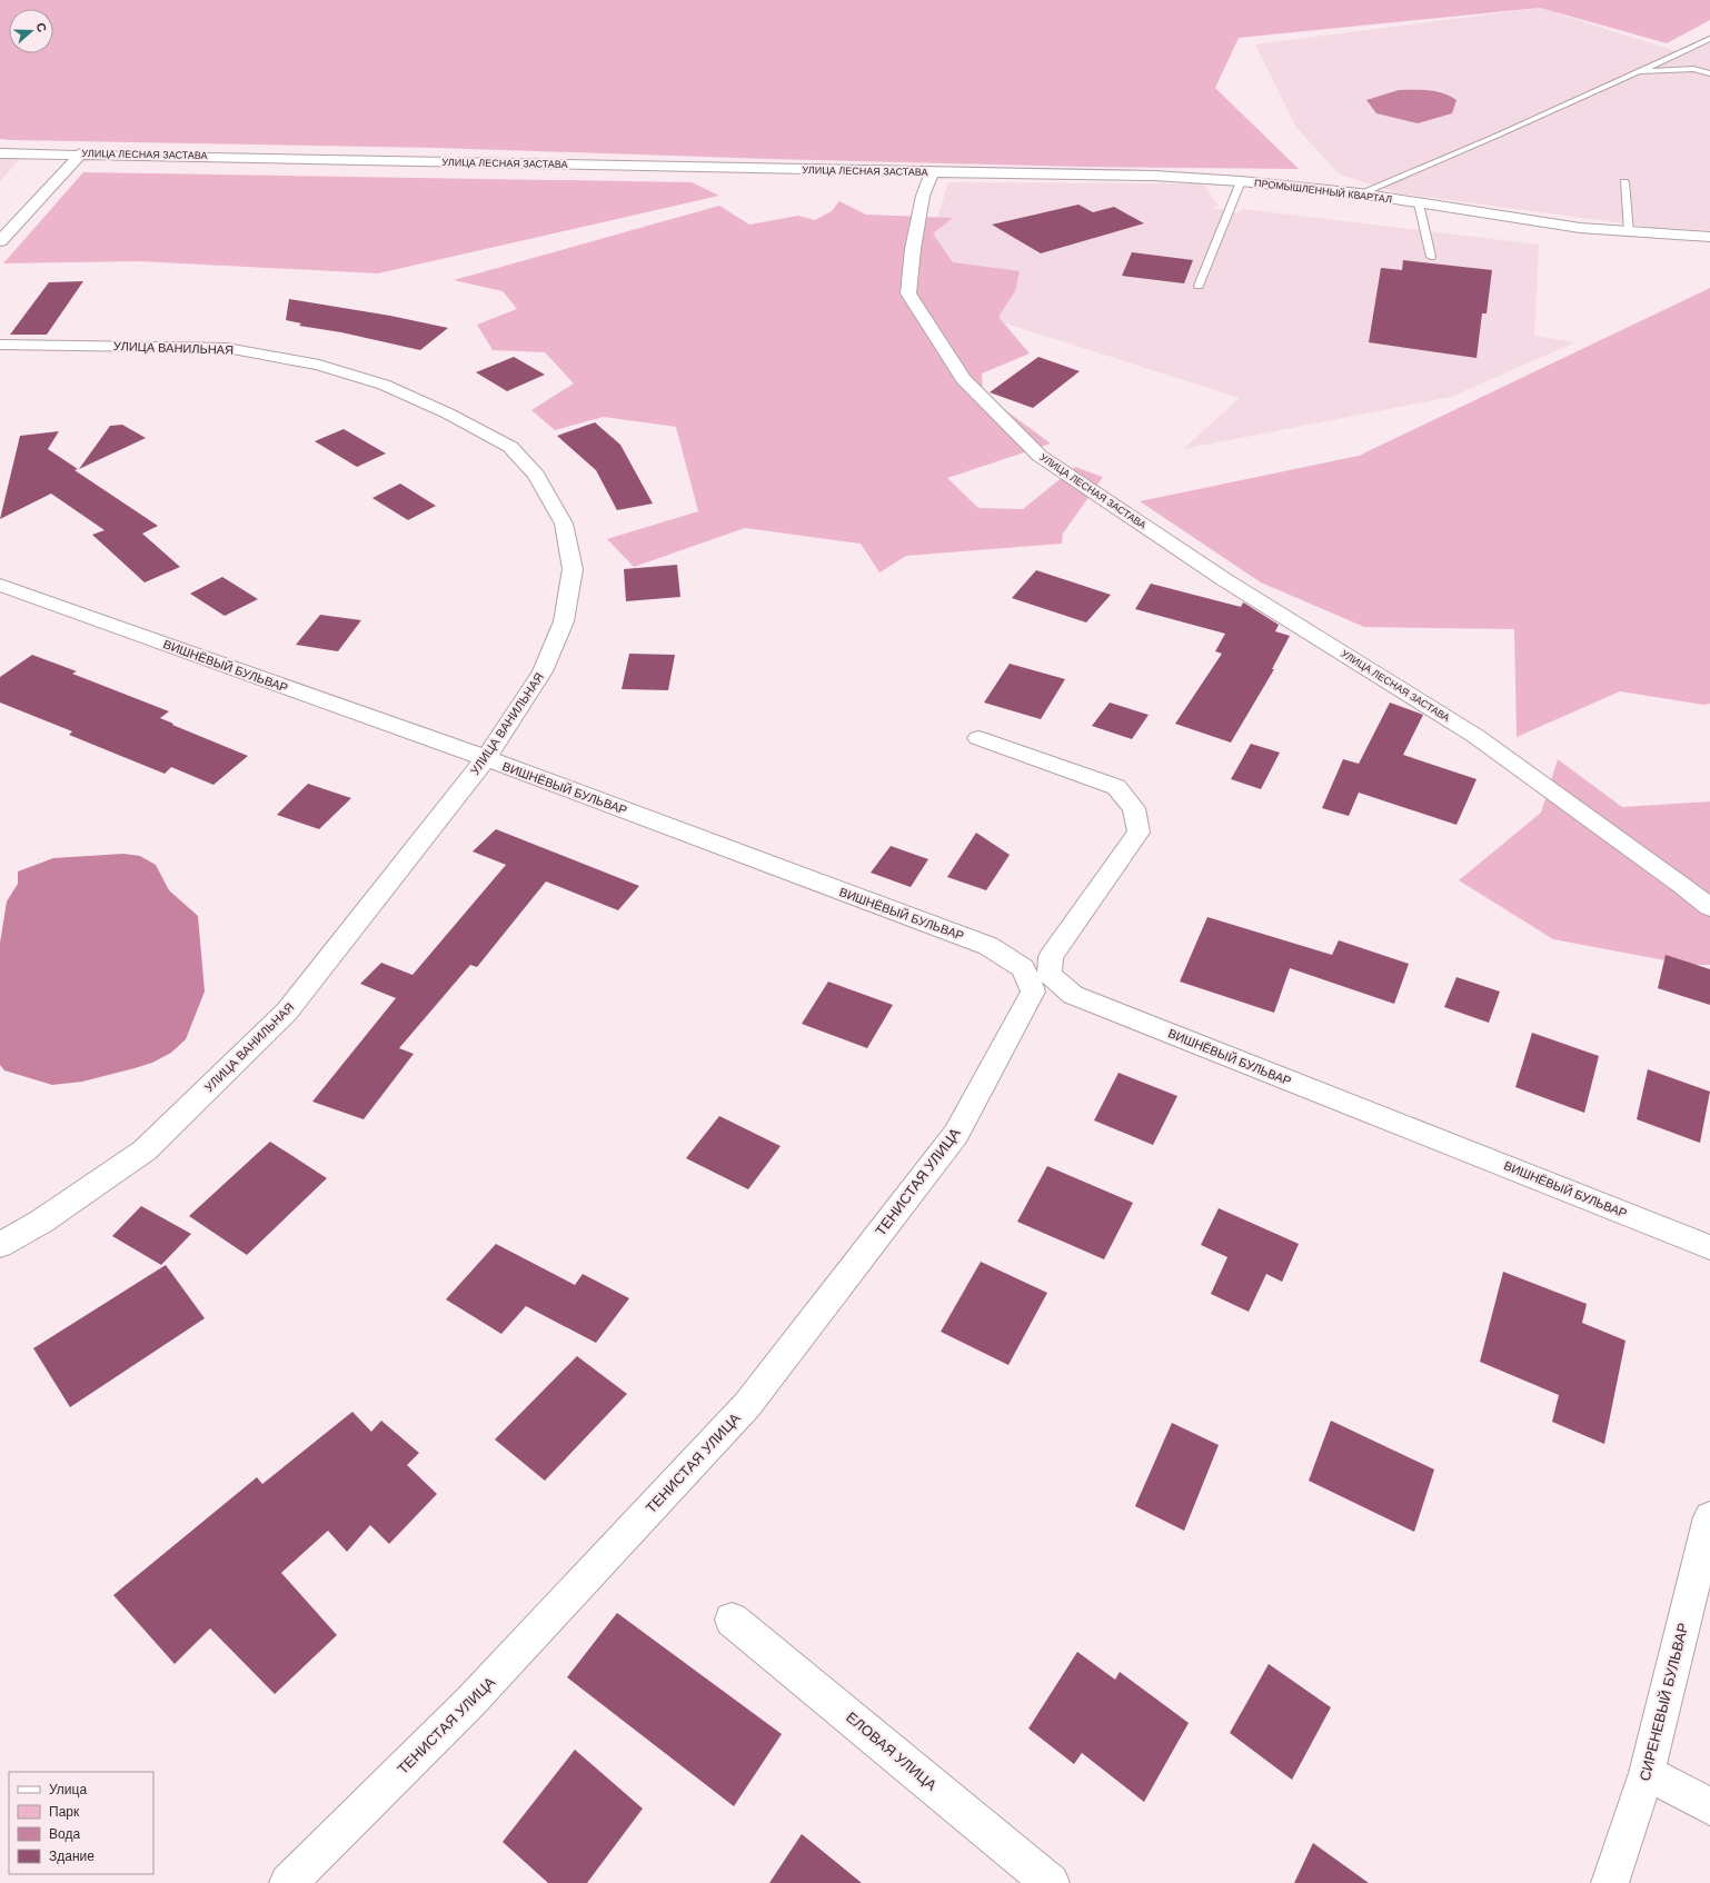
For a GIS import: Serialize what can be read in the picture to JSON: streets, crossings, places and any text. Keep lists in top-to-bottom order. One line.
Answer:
{"streets":{"street":["УЛИЦА ЛЕСНАЯ ЗАСТАВА","ПРОМЫШЛЕННЫЙ КВАРТАЛ","УЛИЦА ВАНИЛЬНАЯ","ВИШНЁВЫЙ БУЛЬВАР","ТЕНИСТАЯ УЛИЦА","СИРЕНЕВЫЙ БУЛЬВАР","ЕЛОВАЯ УЛИЦА"]},"crossings":[["УЛИЦА ЛЕСНАЯ ЗАСТАВА","ПРОМЫШЛЕННЫЙ КВАРТАЛ"],["УЛИЦА ВАНИЛЬНАЯ","ВИШНЁВЫЙ БУЛЬВАР"],["ВИШНЁВЫЙ БУЛЬВАР","ТЕНИСТАЯ УЛИЦА"]],"legend":["Улица","Парк","Вода","Здание"],"north":"right"}
